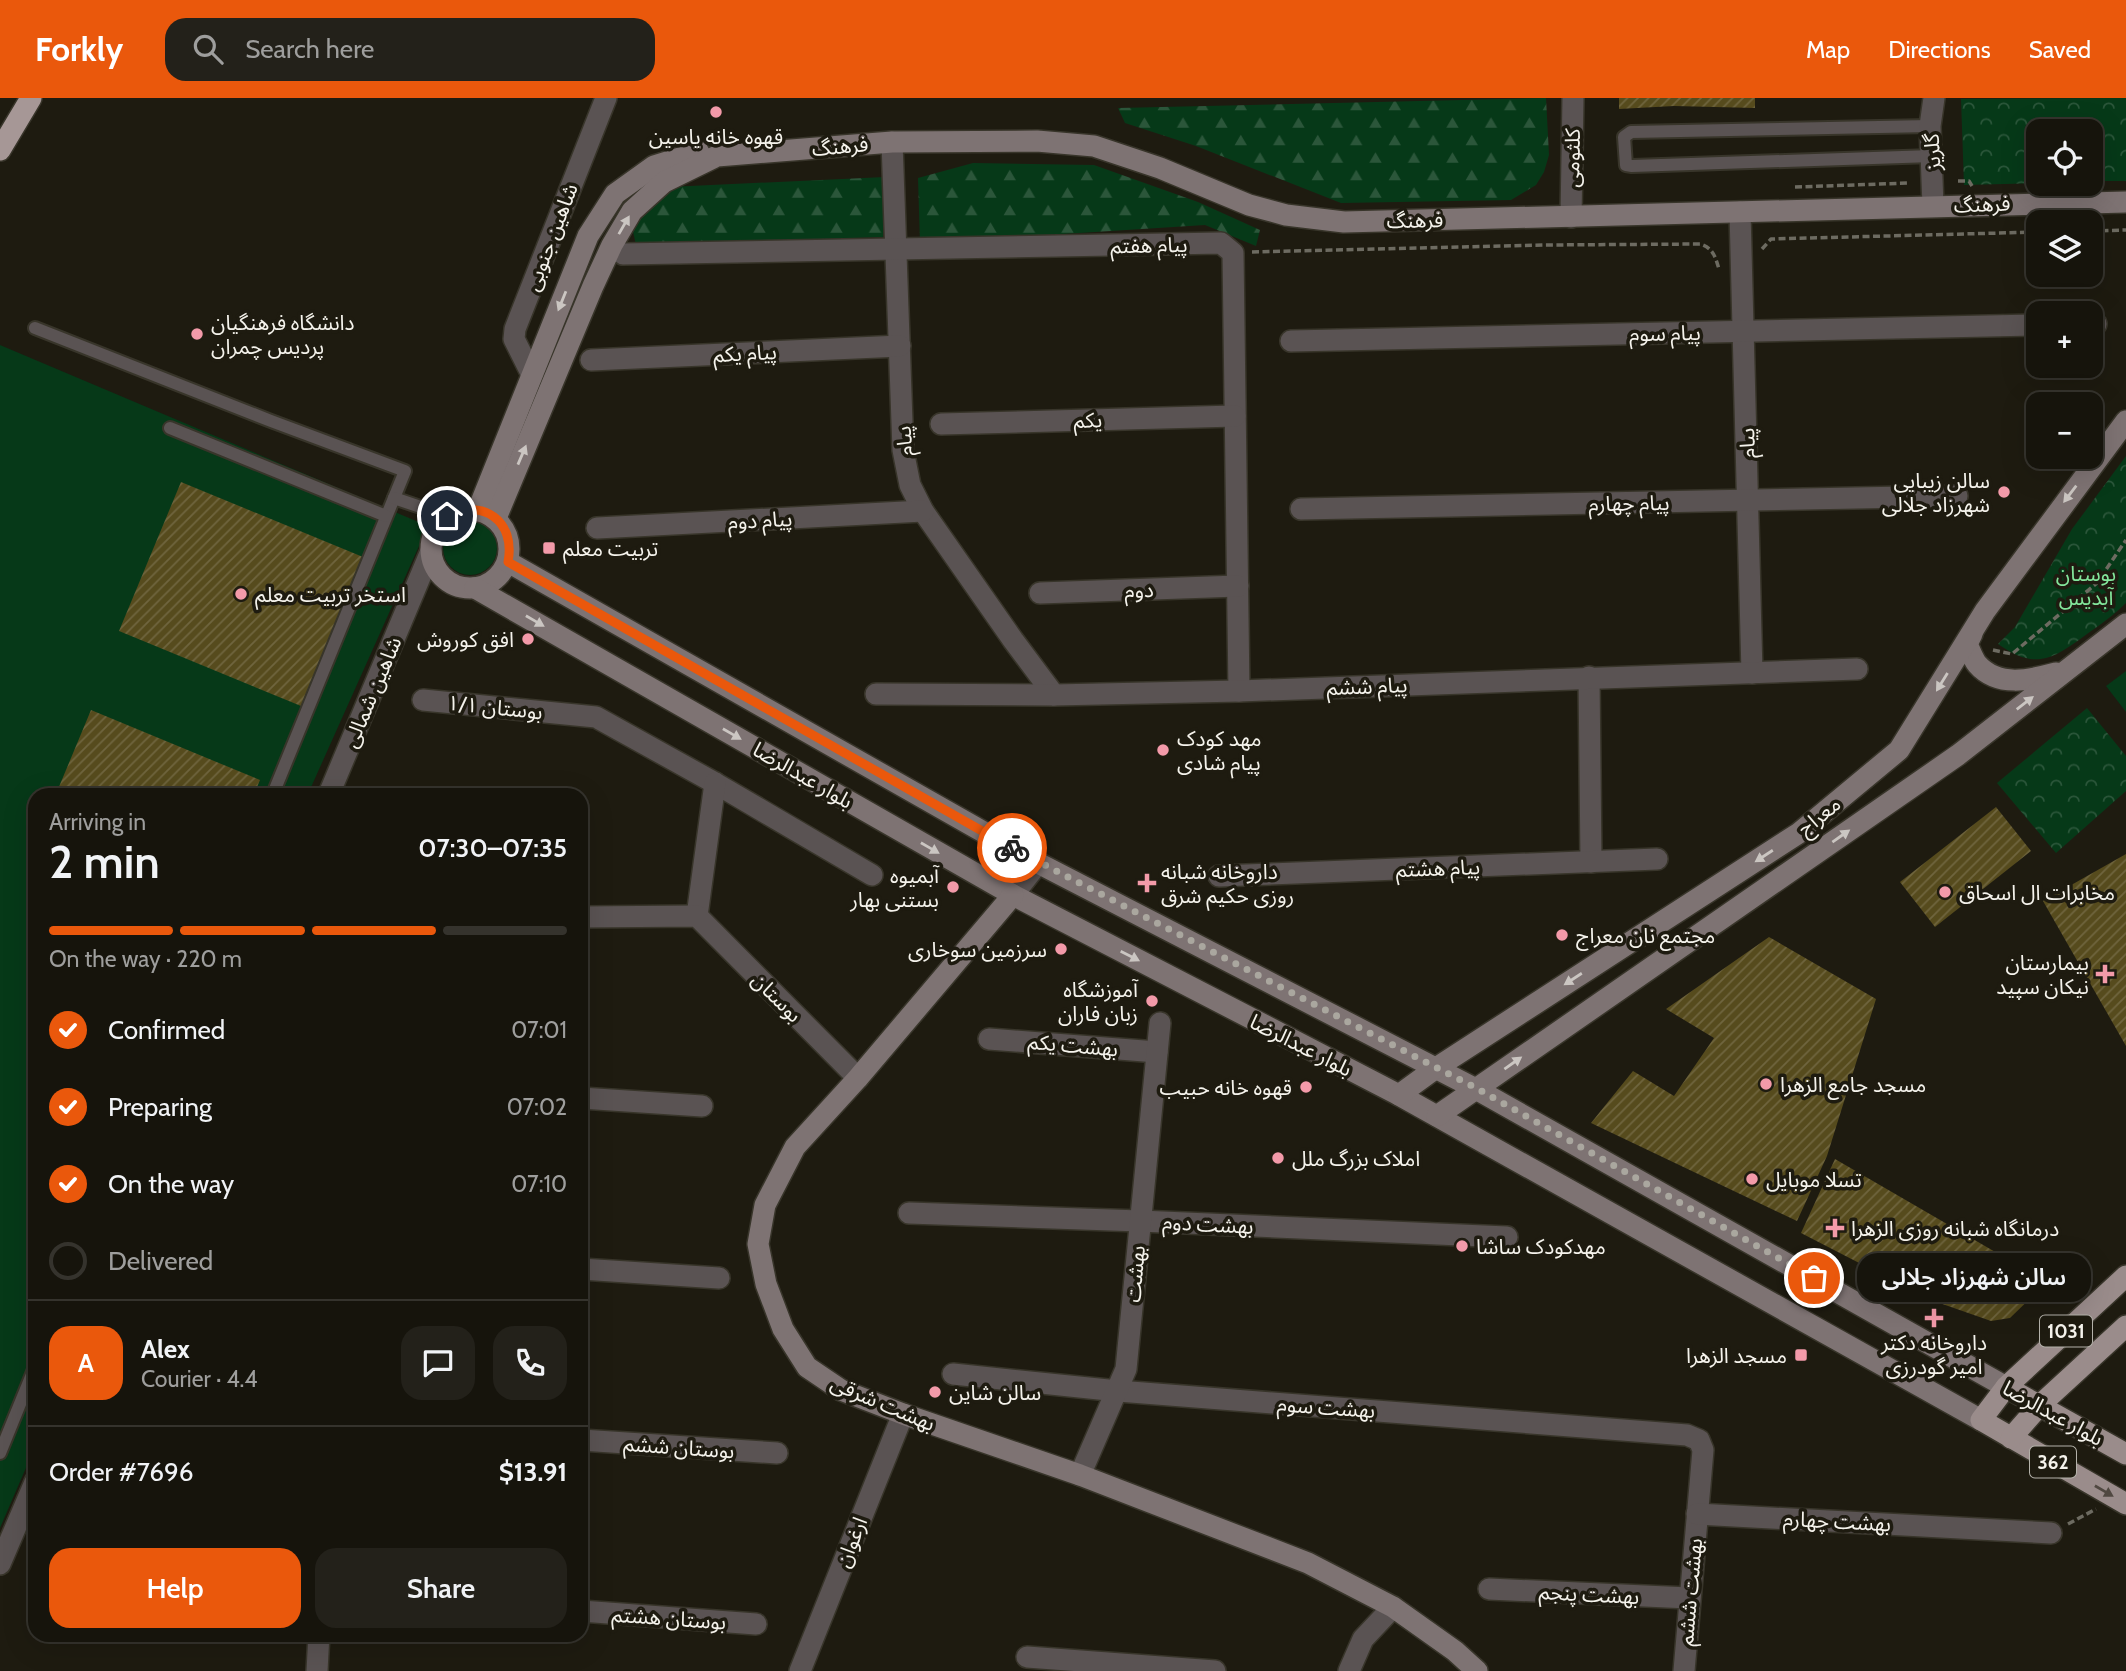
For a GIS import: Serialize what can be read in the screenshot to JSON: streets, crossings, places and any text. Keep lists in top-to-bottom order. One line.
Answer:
{"streets":{"main road":["فرهنگ","بلوار عبدالرضا","معراج","1031","بهشت شرقی","362"],"street":["گلریز","کلثومی","شاهین جنوبی","پیام هفتم","پیام سوم","پیام یکم","یکم","پیام","پیام چهارم","پیام دوم","دوم","پیام ششم","شاهین شمالی","بوستان ۱/۱","پیام هشتم","بوستان","بهشت یکم","بهشت دوم","بهشت","بهشت سوم","بوستان ششم","بهشت چهارم","ارغوان","بهشت ششم","بهشت پنجم","بوستان هشتم"]},"crossings":[["فرهنگ","گلریز"],["فرهنگ","کلثومی"],["فرهنگ","شاهین جنوبی"],["فرهنگ","پیام"],["فرهنگ","شاهین شمالی"],["فرهنگ","بلوار عبدالرضا"],["پیام هفتم","پیام"],["پیام سوم","پیام"],["پیام یکم","پیام"],["پیام","پیام چهارم"],["پیام","پیام دوم"],["پیام","پیام ششم"],["شاهین شمالی","بلوار عبدالرضا"],["بلوار عبدالرضا","معراج"],["بلوار عبدالرضا","1031"],["بلوار عبدالرضا","بهشت شرقی"],["بوستان","بهشت شرقی"],["بهشت یکم","بهشت"],["بهشت دوم","بهشت"],["بهشت","بهشت شرقی"],["بهشت","بهشت سوم"],["بهشت شرقی","ارغوان"],["بهشت سوم","بهشت چهارم"],["بهشت سوم","بهشت ششم"],["بهشت چهارم","بهشت ششم"],["بهشت ششم","بهشت پنجم"]],"parks":["بوستان آبدیس"],"places":{"other":["قهوه خانه یاسین","دانشگاه فرهنگیان پردیس چمران","سالن زيبايي شهرزاد جلالى","استخر تربیت معلم","افق کوروش","مهد کودک پیام شادی","آبمیوه بستنی بهار","مخابرات ال اسحاق","مجتمع نان معراج","سرزمین سوخاری","آموزشگاه زبان فاران","مسجد جامع الزهرا","قهوه خانه حبیب","املاک بزرگ ملل","تسلا موبایل","مهدکودک ساشا","سالن شهرزاد جلالی","سالن شاین"],"transit":["تربیت معلم","مسجد الزهرا"],"health":["داروخانه شبانه روزی حکیم شرق","بیمارستان نیکان سپید","درمانگاه شبانه روزی الزهرا","داروخانه دکتر امیر گودرزی"]},"page":{"header":"Forkly","search":"Search here","nav":["Map","Directions","Saved"],"map_buttons":["+","−"],"heading":["2 min","Arriving in","07:30–07:35"],"panel":["Alex","Courier · 4.4","Order #7696","$13.91"],"bar":"On the way · 220 m","list":[["Confirmed","07:01"],["Preparing","07:02"],["On the way","07:10"],"Delivered"],"bubble":"سالن شهرزاد جلالی","round":"A","buttons":["Help","Share"]}}
